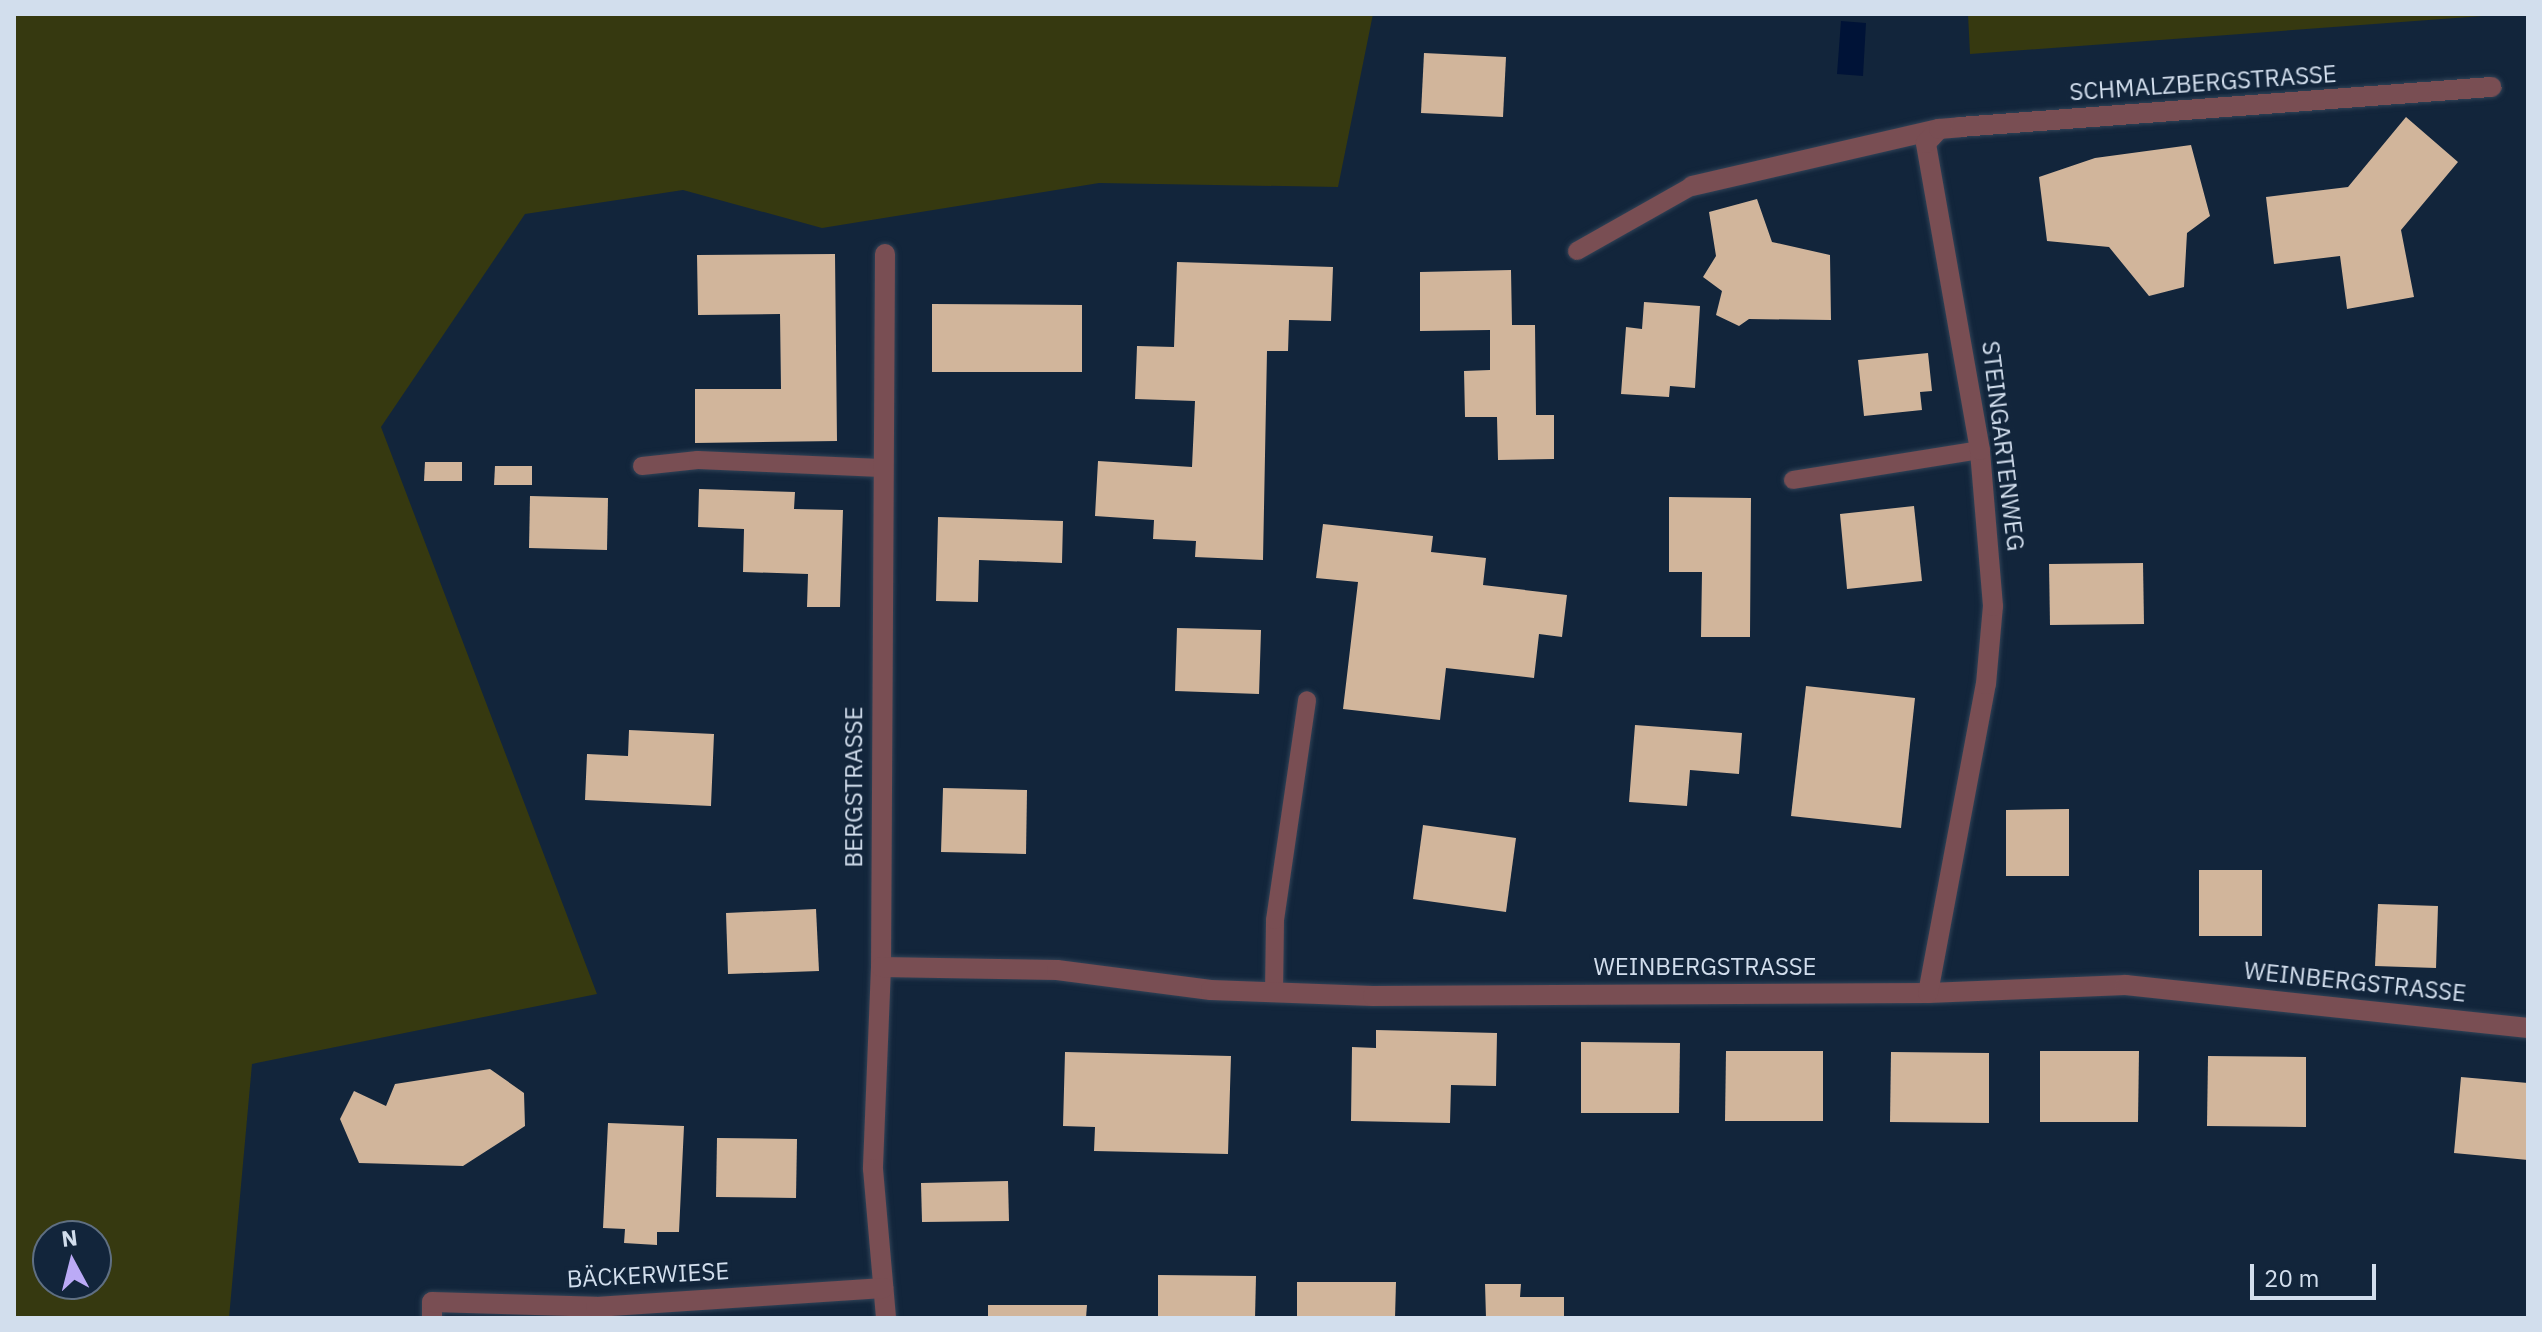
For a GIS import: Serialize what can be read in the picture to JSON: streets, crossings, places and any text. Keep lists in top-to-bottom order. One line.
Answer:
{"streets":{"street":["SCHMALZBERGSTRASSE","STEINGARTENWEG","BERGSTRASSE","WEINBERGSTRASSE","BÄCKERWIESE"]},"crossings":[["SCHMALZBERGSTRASSE","STEINGARTENWEG"],["STEINGARTENWEG","WEINBERGSTRASSE"],["BERGSTRASSE","WEINBERGSTRASSE"],["BERGSTRASSE","BÄCKERWIESE"]],"scale_bar":"20 m","north":"top"}
